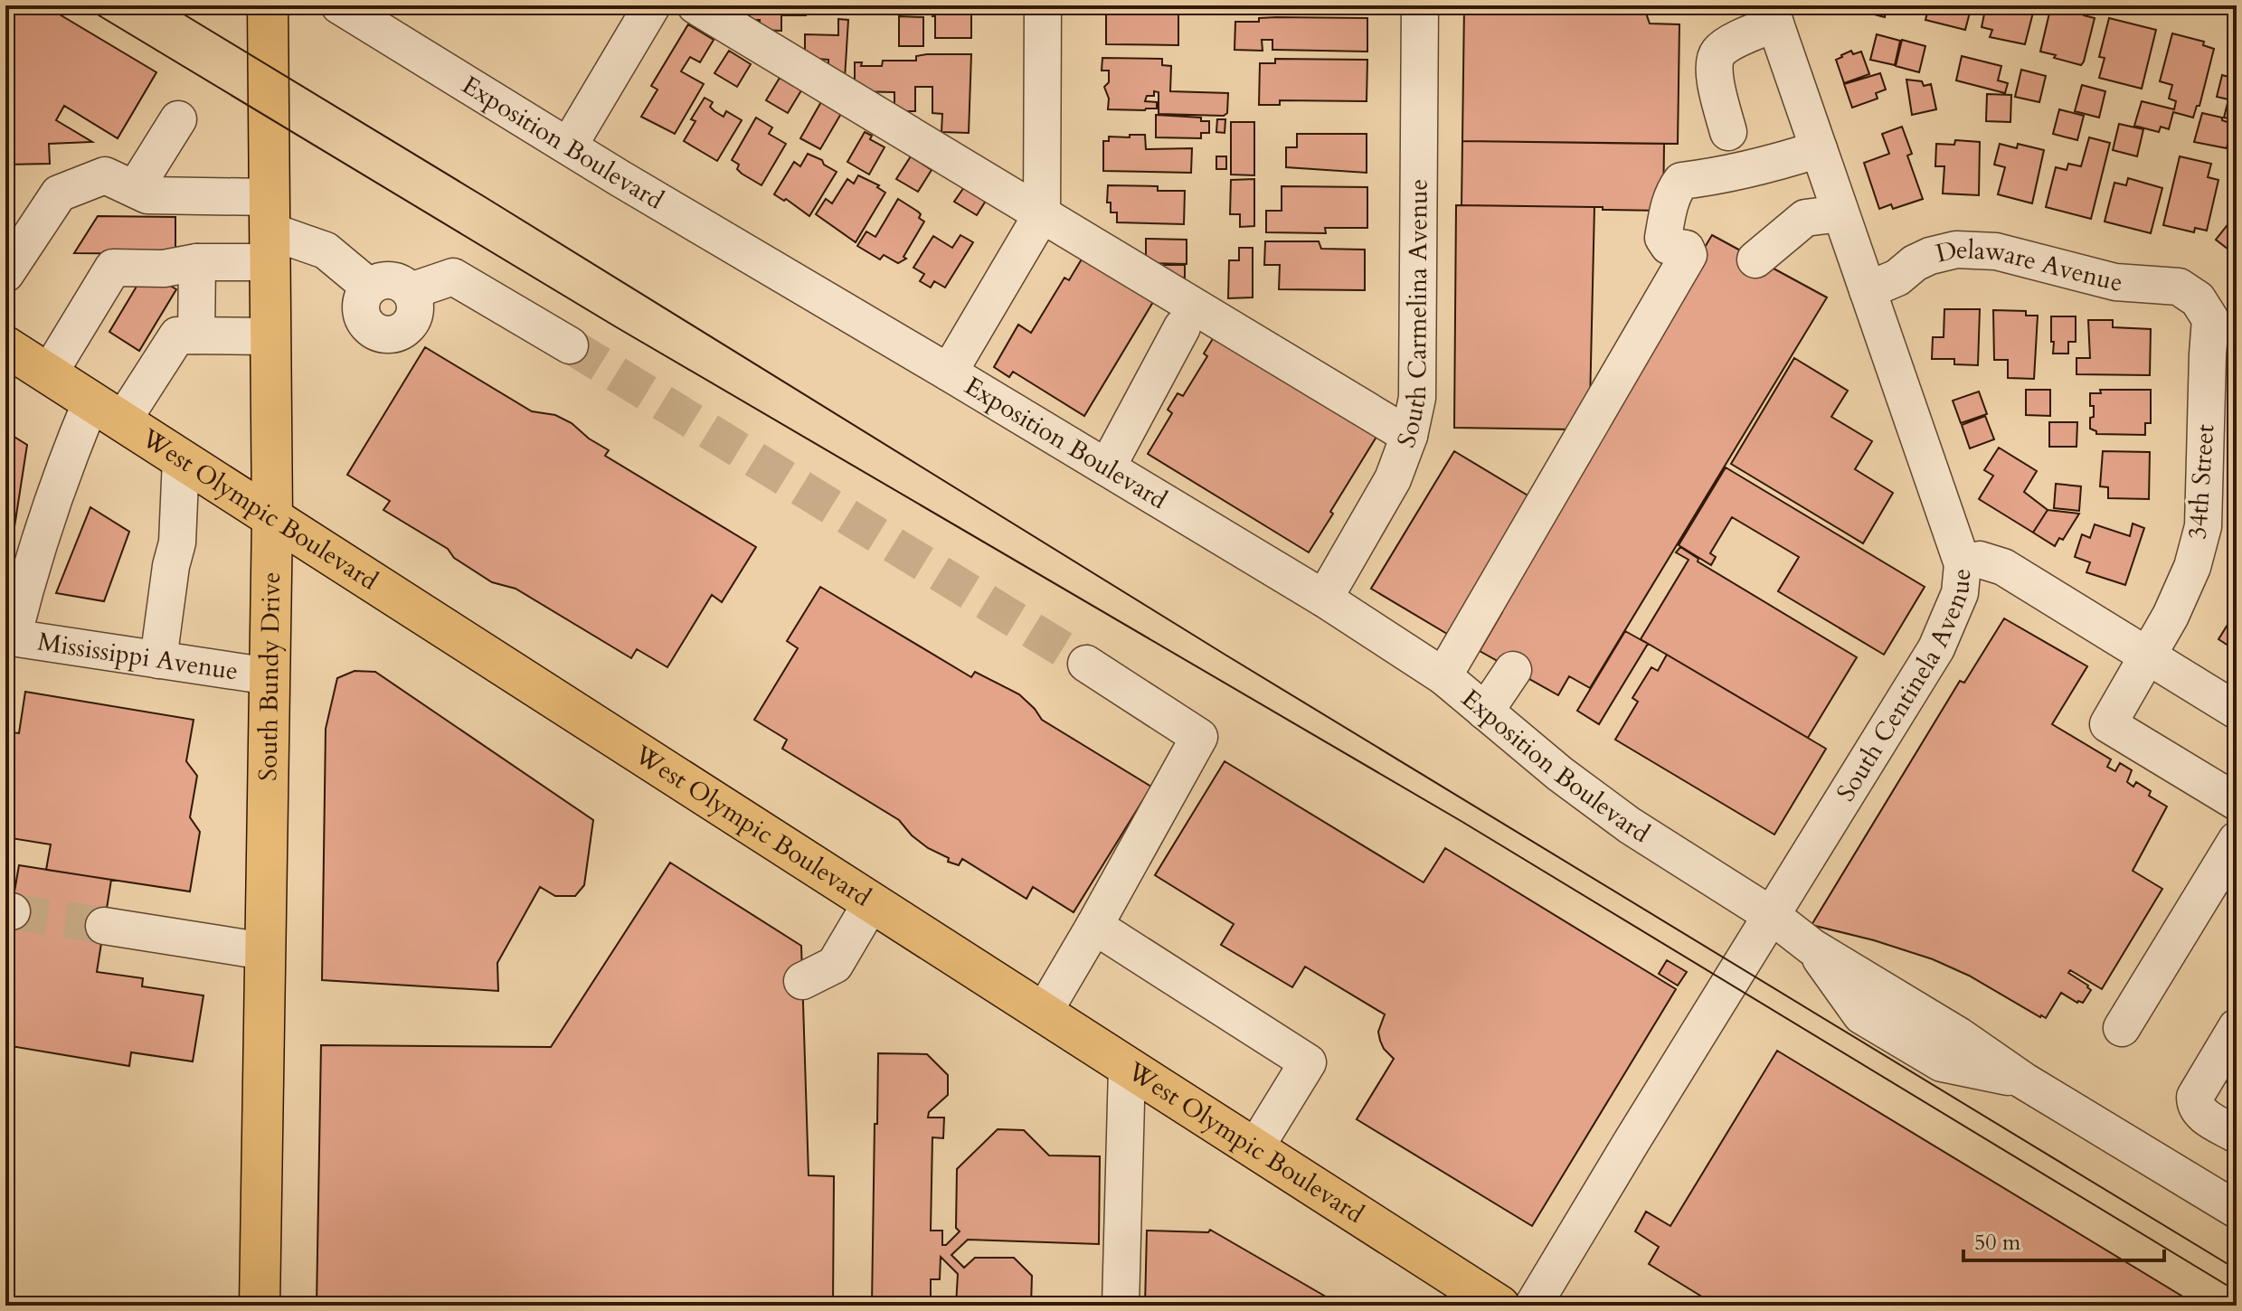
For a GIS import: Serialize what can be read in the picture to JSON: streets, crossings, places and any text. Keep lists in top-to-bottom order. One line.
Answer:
{"streets":{"main road":["West Olympic Boulevard","South Bundy Drive"],"street":["Exposition Boulevard","Delaware Avenue","South Carmelina Avenue","34th Street","Mississippi Avenue","South Centinela Avenue"]},"crossings":[["Exposition Boulevard","South Carmelina Avenue"],["Exposition Boulevard","South Centinela Avenue"],["Delaware Avenue","34th Street"],["Delaware Avenue","South Centinela Avenue"],["West Olympic Boulevard","South Bundy Drive"],["Mississippi Avenue","South Bundy Drive"]],"scale_bar":"50 m"}
